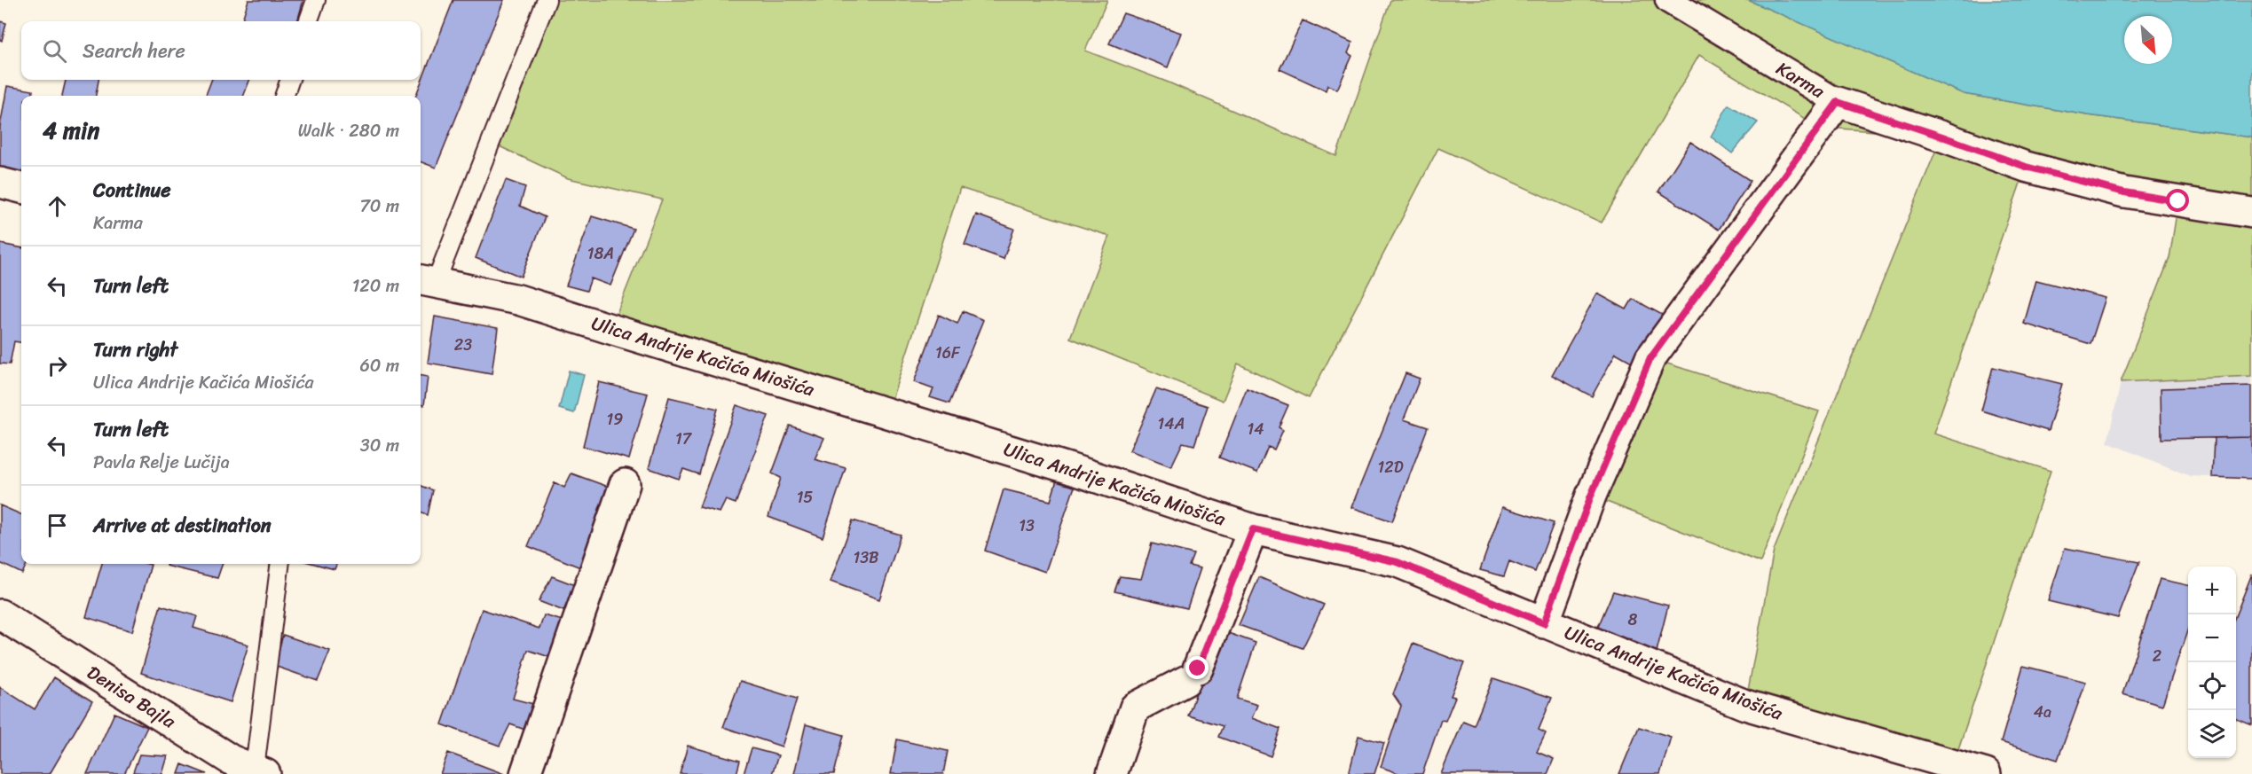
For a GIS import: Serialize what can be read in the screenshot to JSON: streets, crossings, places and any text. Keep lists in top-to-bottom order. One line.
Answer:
{"streets":{"street":["Karma","Ulica Andrije Kačića Miošića","Denisa Bajla"]},"house_numbers":["18A","23","16F","19","14A","14","17","12D","15","13","13B","8","2","4a"],"north":"bottom right","page":{"search":"Search here","heading":["4 min","Walk · 280 m"],"list":[["Continue","Karma","70 m"],["Turn left","120 m"],["Turn right","Ulica Andrije Kačića Miošića","60 m"],["Turn left","Pavla Relje Lučija","30 m"],"Arrive at destination"],"map_buttons":["+","−"]}}
